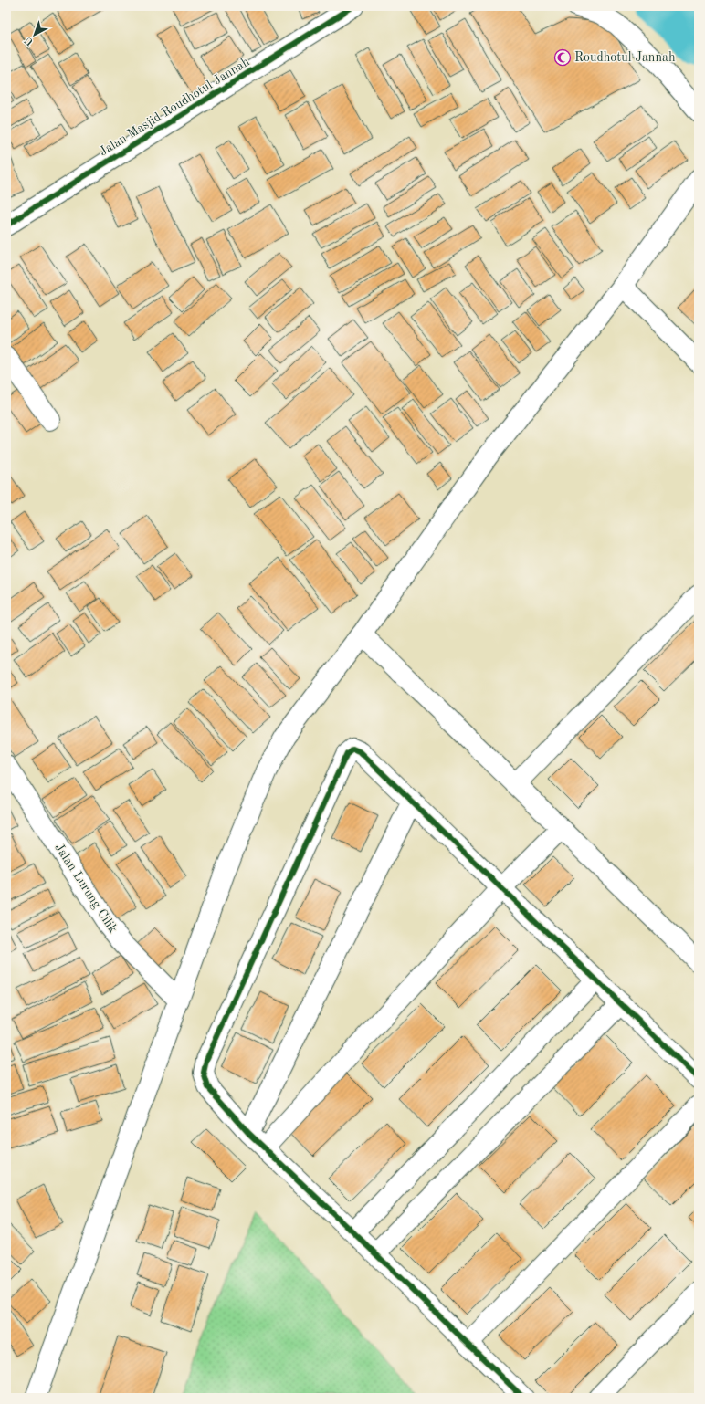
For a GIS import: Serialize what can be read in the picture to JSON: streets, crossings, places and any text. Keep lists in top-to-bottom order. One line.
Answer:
{"streets":{"street":["Jalan Masjid Roudhotul Jannah","Jalan Lurung Cilik"]},"places":{"mosque":["Roudhotul Jannah"]},"north":"bottom left"}
